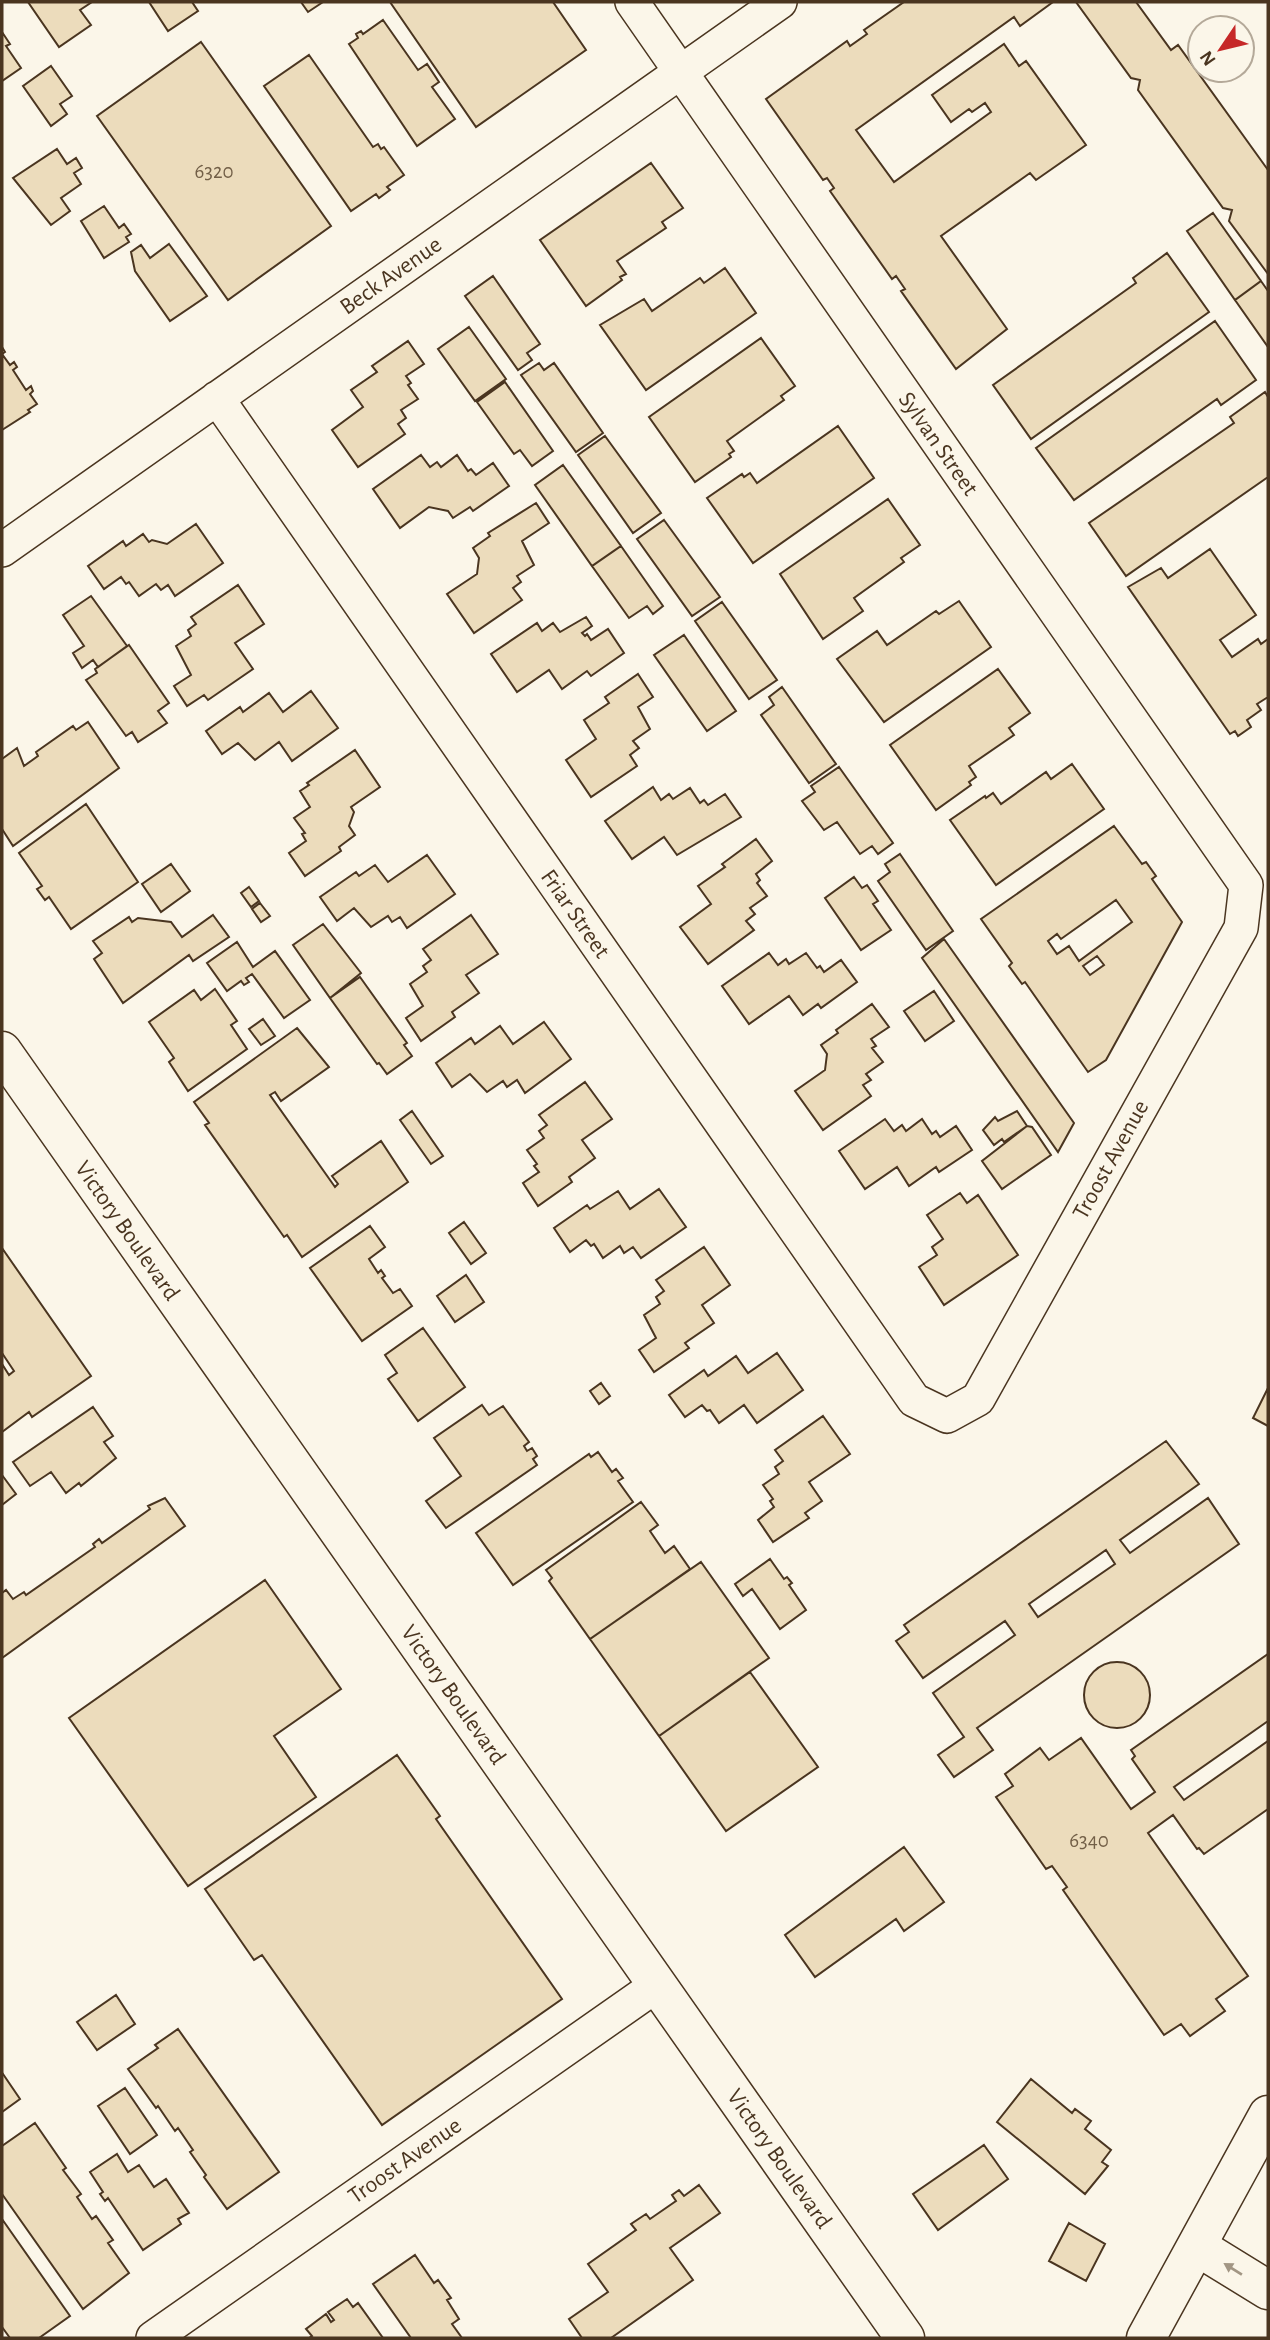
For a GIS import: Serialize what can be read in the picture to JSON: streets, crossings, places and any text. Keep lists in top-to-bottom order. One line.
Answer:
{"streets":{"main road":["Victory Boulevard"],"street":["Beck Avenue","Sylvan Street","Friar Street","Troost Avenue"]},"crossings":[["Beck Avenue","Sylvan Street"],["Beck Avenue","Friar Street"],["Sylvan Street","Troost Avenue"],["Friar Street","Troost Avenue"],["Troost Avenue","Victory Boulevard"]],"house_numbers":["6320","6340"],"north":"bottom left"}
